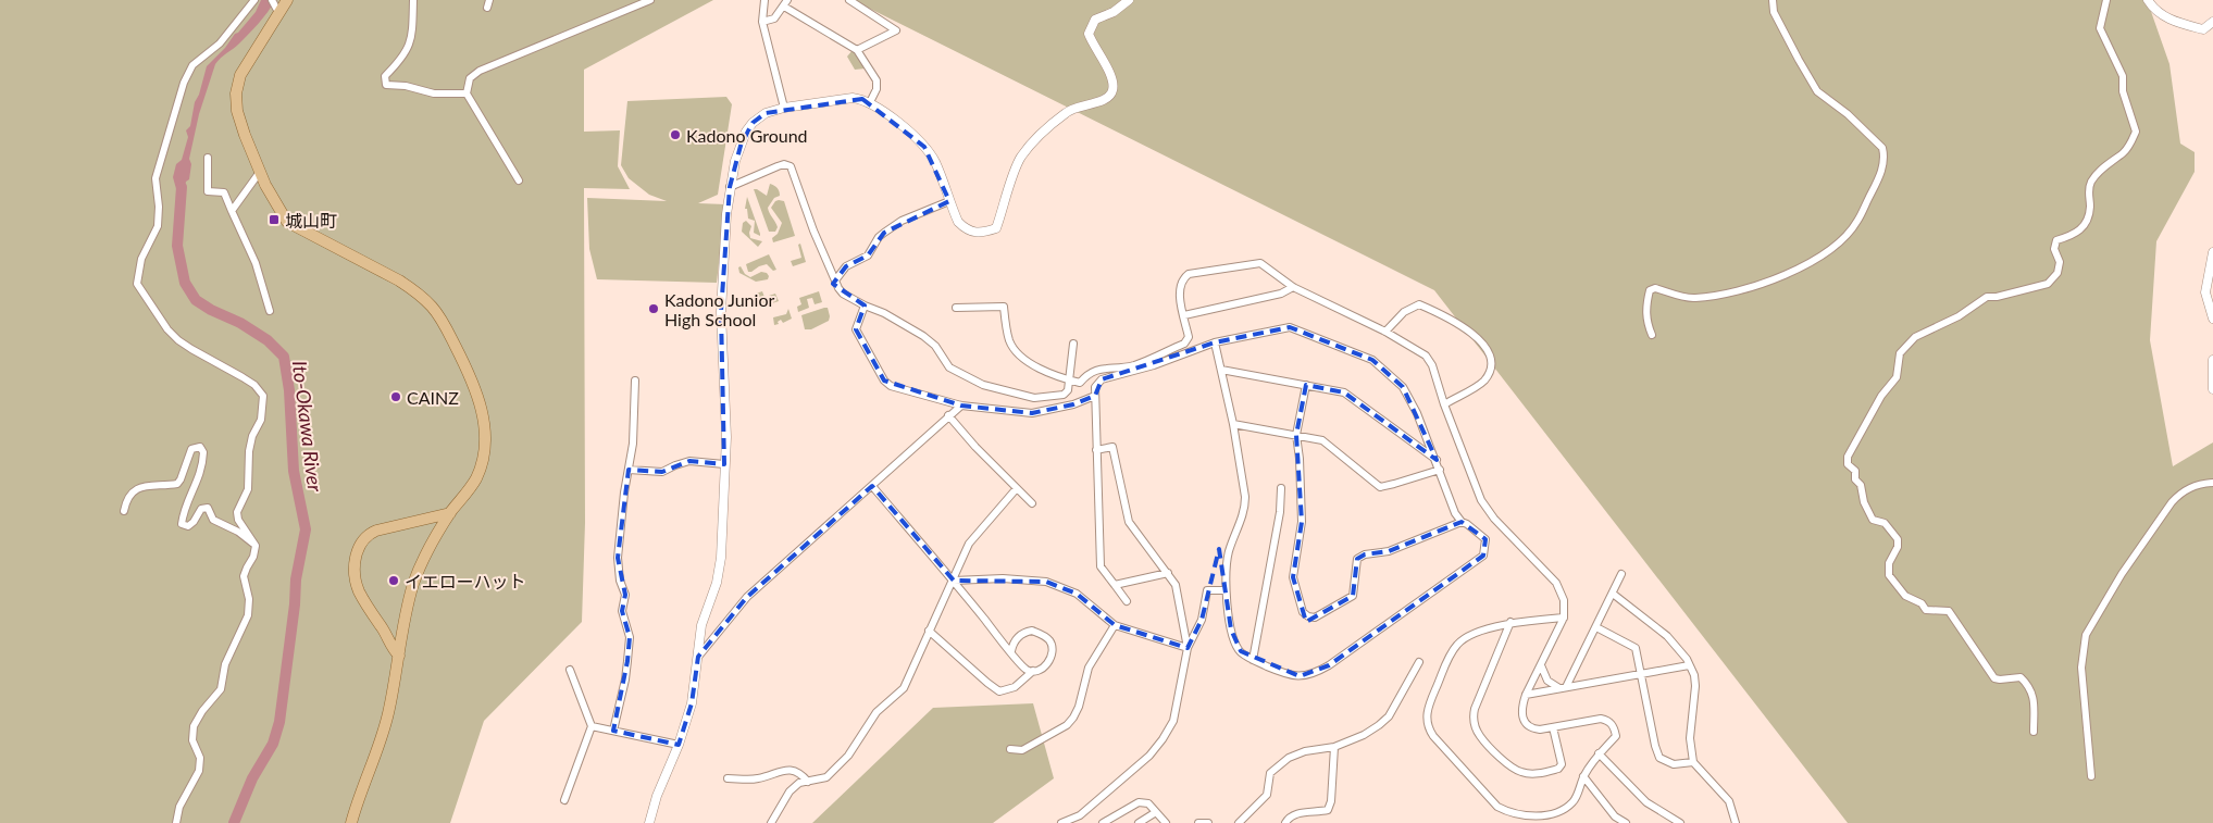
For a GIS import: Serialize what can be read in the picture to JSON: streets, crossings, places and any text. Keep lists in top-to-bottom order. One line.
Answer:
{"water":["Ito-Okawa River"],"places":{"other":["Kadono Ground","Kadono Junior High School","CAINZ","イエローハット"],"transit":["城山町"]}}
